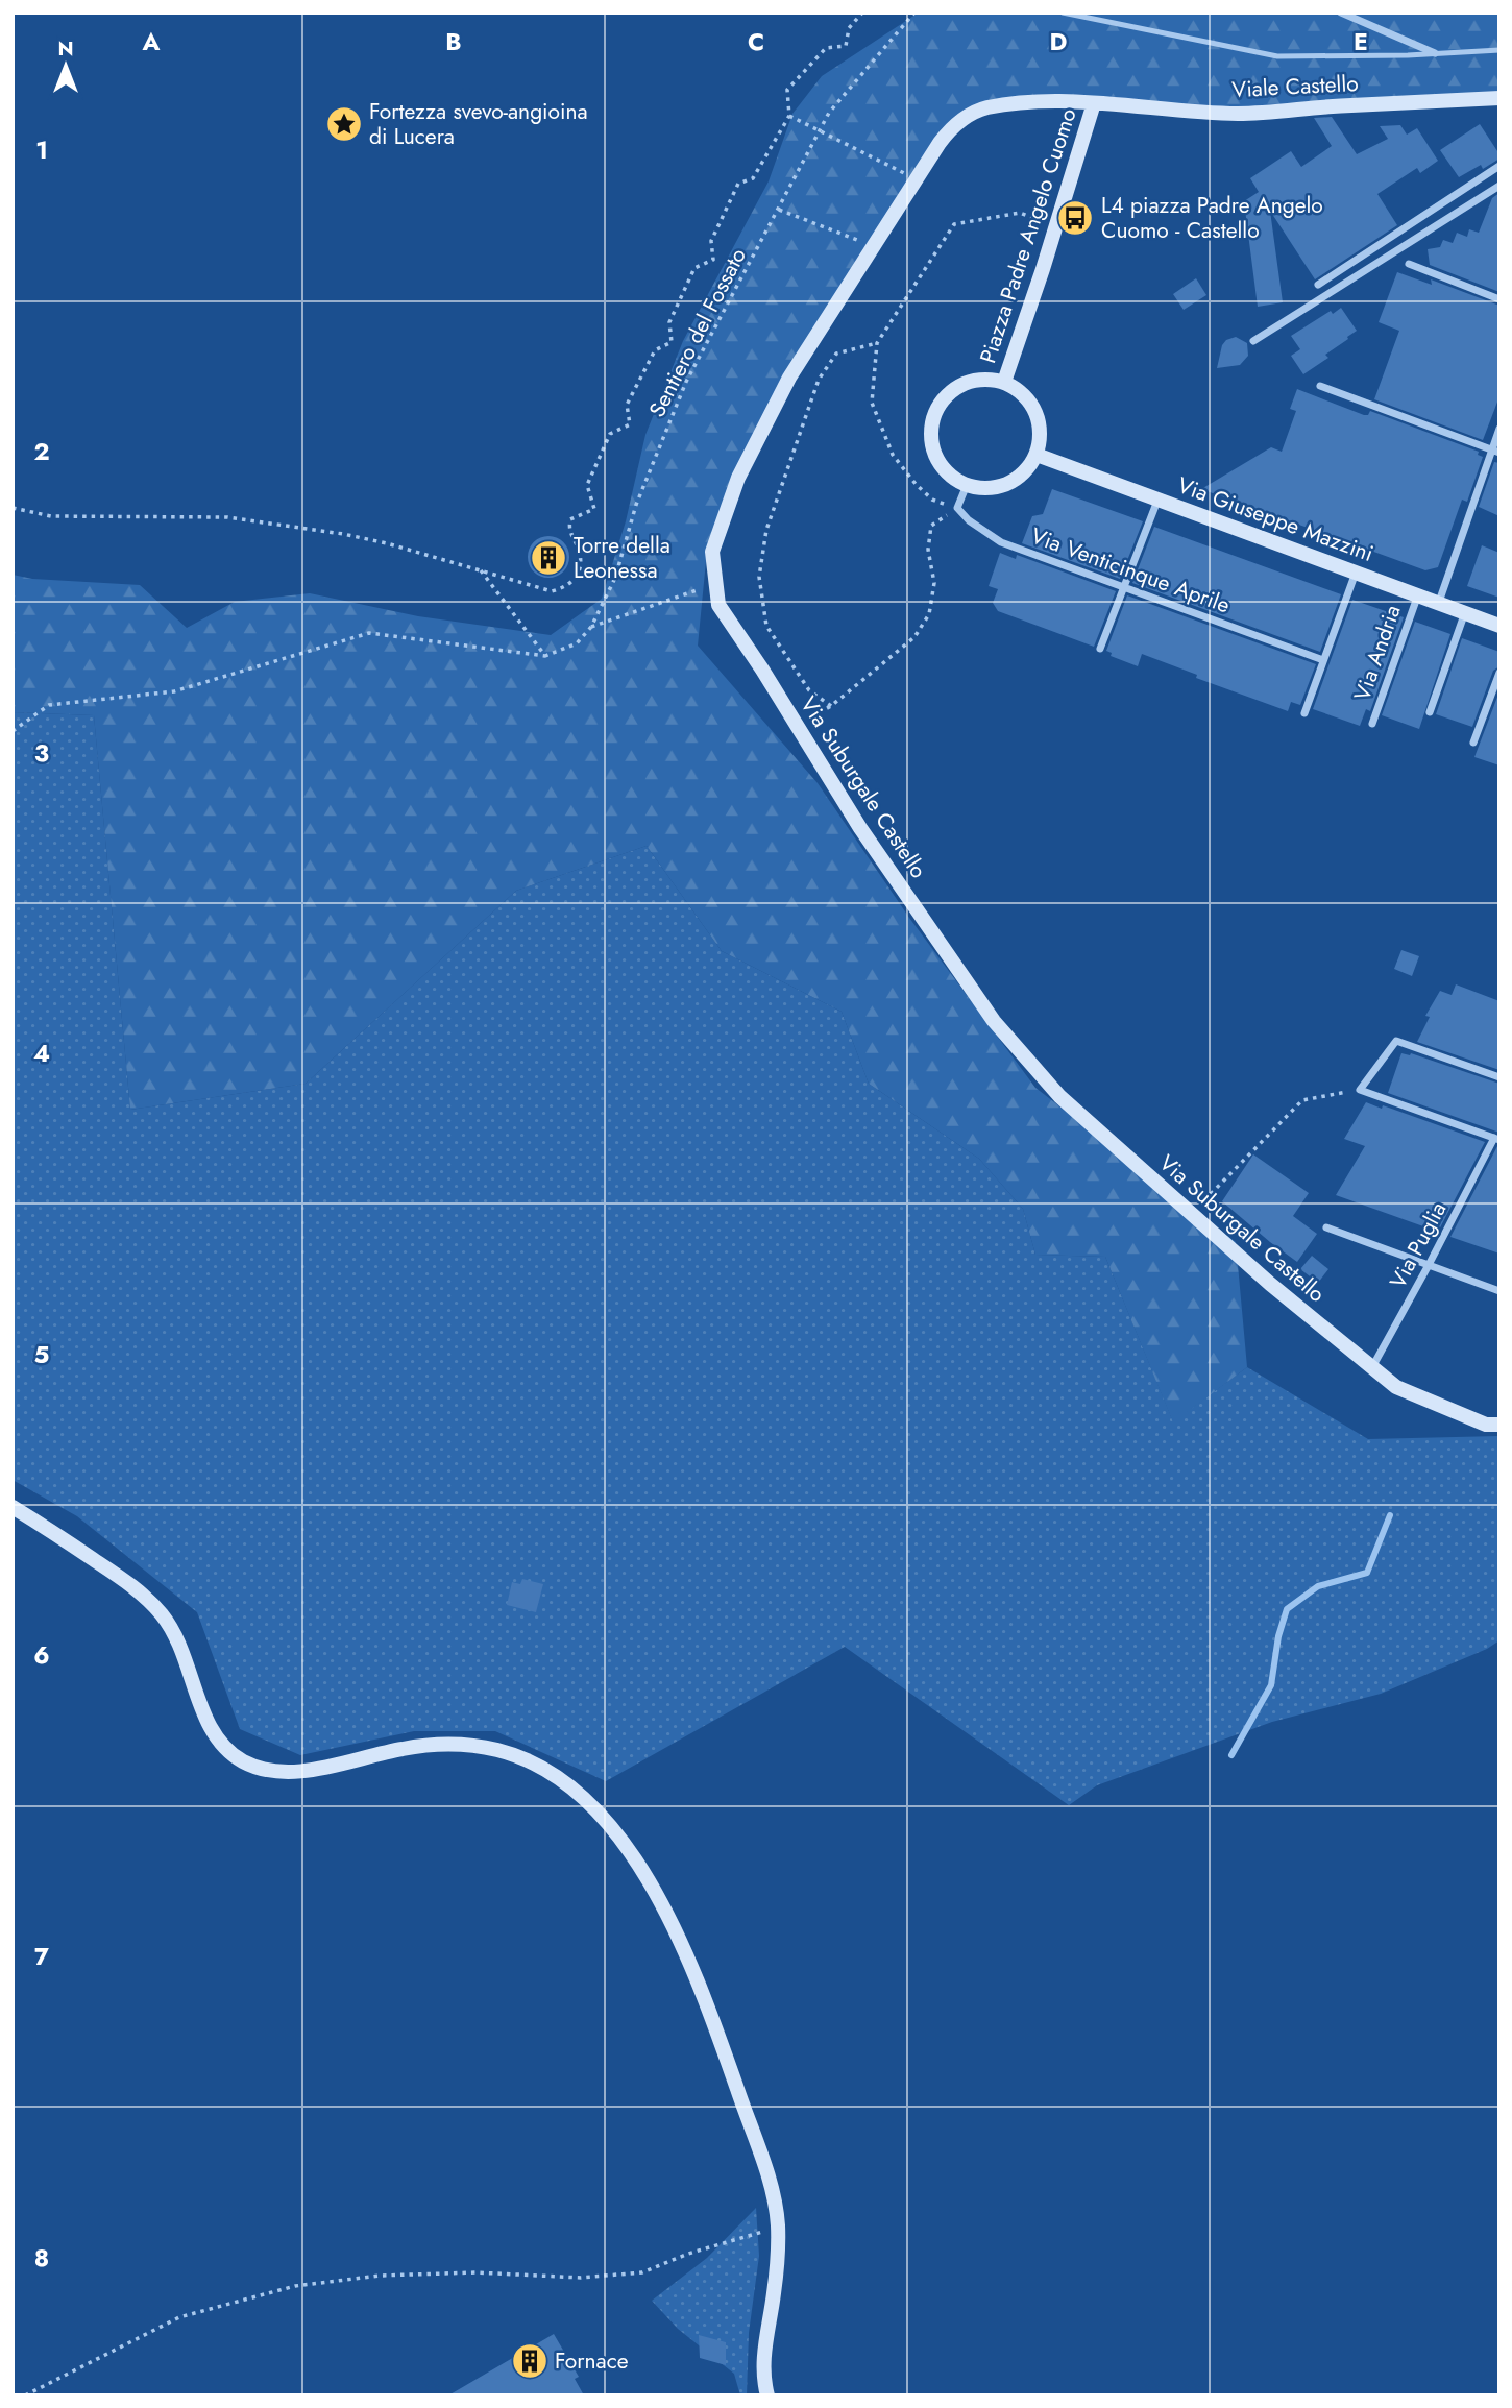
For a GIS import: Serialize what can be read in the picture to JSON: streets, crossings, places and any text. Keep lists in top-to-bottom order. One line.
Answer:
{"streets":{"street":["Viale Castello","Piazza Padre Angelo Cuomo","Via Giuseppe Mazzini","Via Venticinque Aprile","Via Andria","Via Suburgale Castello","Via Puglia"],"path":["Sentiero del Fossato"]},"crossings":[["Viale Castello","Piazza Padre Angelo Cuomo"],["Viale Castello","Via Suburgale Castello"],["Piazza Padre Angelo Cuomo","Via Giuseppe Mazzini"],["Piazza Padre Angelo Cuomo","Via Suburgale Castello"],["Via Giuseppe Mazzini","Via Andria"],["Via Suburgale Castello","Via Puglia"]],"places":{"place":["Fortezza svevo-angioina di Lucera"],"bus stop":["L4 piazza Padre Angelo Cuomo - Castello"],"building":["Torre della Leonessa","Fornace"]},"north":"top","grid":{"columns":["A","B","C","D","E"],"rows":["1","2","3","4","5","6","7","8"]}}
